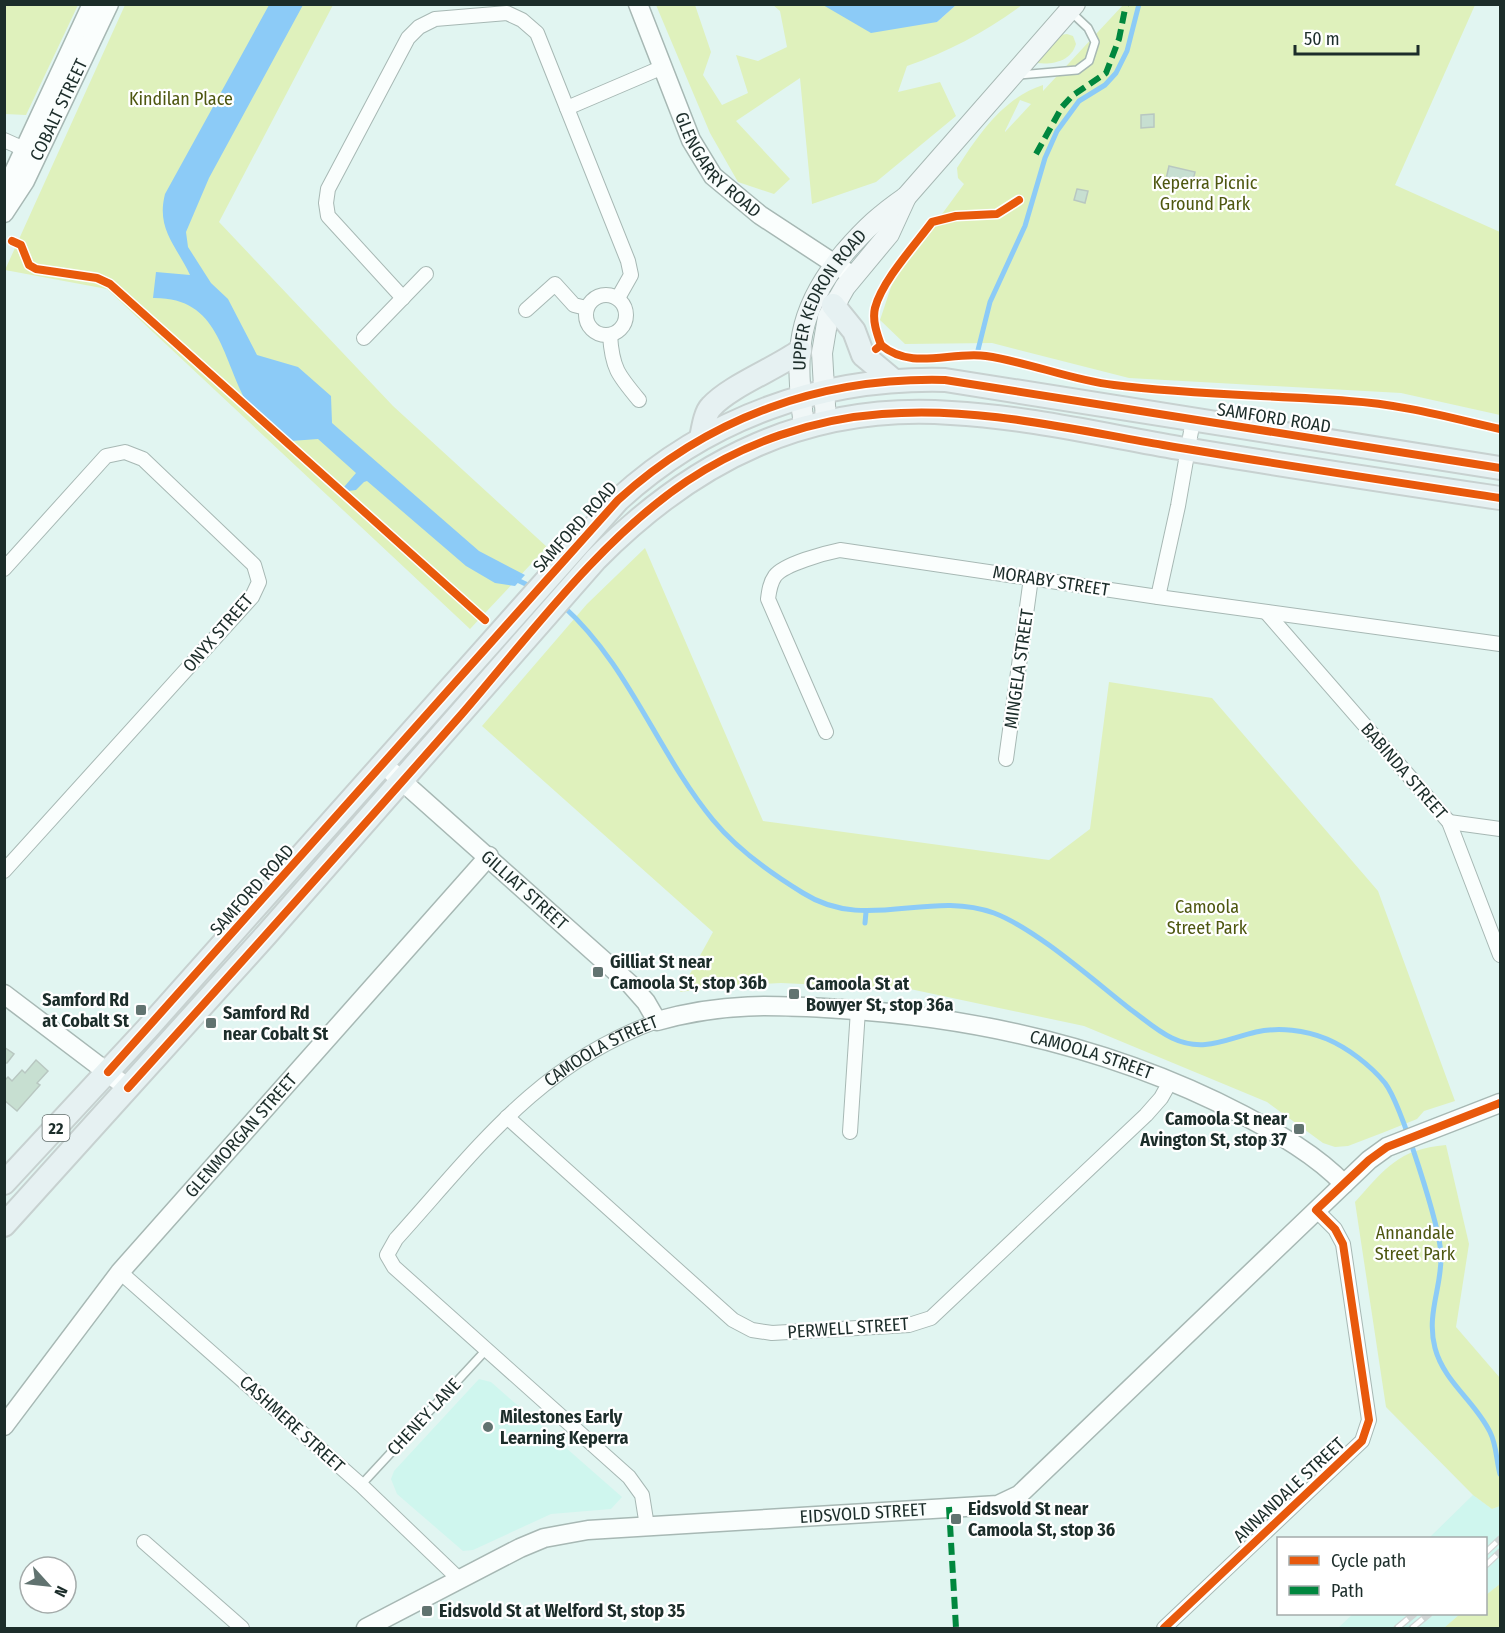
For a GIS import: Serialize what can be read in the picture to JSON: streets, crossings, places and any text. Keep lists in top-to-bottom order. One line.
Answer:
{"streets":{"main road":["UPPER KEDRON ROAD","SAMFORD ROAD","22"],"street":["COBALT STREET","GLENGARRY ROAD","MORABY STREET","ONYX STREET","MINGELA STREET","BABINDA STREET","GILLIAT STREET","CAMOOLA STREET","GLENMORGAN STREET","PERWELL STREET","CASHMERE STREET","ANNANDALE STREET","EIDSVOLD STREET"],"lane":["CHENEY LANE"]},"crossings":[["GLENGARRY ROAD","UPPER KEDRON ROAD"],["UPPER KEDRON ROAD","SAMFORD ROAD"],["SAMFORD ROAD","GILLIAT STREET"],["MORABY STREET","MINGELA STREET"],["MORABY STREET","BABINDA STREET"],["GILLIAT STREET","CAMOOLA STREET"],["GILLIAT STREET","GLENMORGAN STREET"],["CAMOOLA STREET","PERWELL STREET"],["CAMOOLA STREET","CHENEY LANE"],["CAMOOLA STREET","EIDSVOLD STREET"],["GLENMORGAN STREET","CASHMERE STREET"],["CHENEY LANE","CASHMERE STREET"],["CASHMERE STREET","EIDSVOLD STREET"],["ANNANDALE STREET","EIDSVOLD STREET"]],"parks":["Kindilan Place","Keperra Picnic Ground Park","Camoola Street Park","Annandale Street Park"],"places":{"transit":["Gilliat St near Camoola St, stop 36b","Camoola St at Bowyer St, stop 36a","Samford Rd at Cobalt St","Samford Rd near Cobalt St","Camoola St near Avington St, stop 37","Eidsvold St near Camoola St, stop 36","Eidsvold St at Welford St, stop 35"],"other":["Milestones Early Learning Keperra"]},"legend":["Cycle path","Path"],"scale_bar":"50 m","north":"bottom right"}
